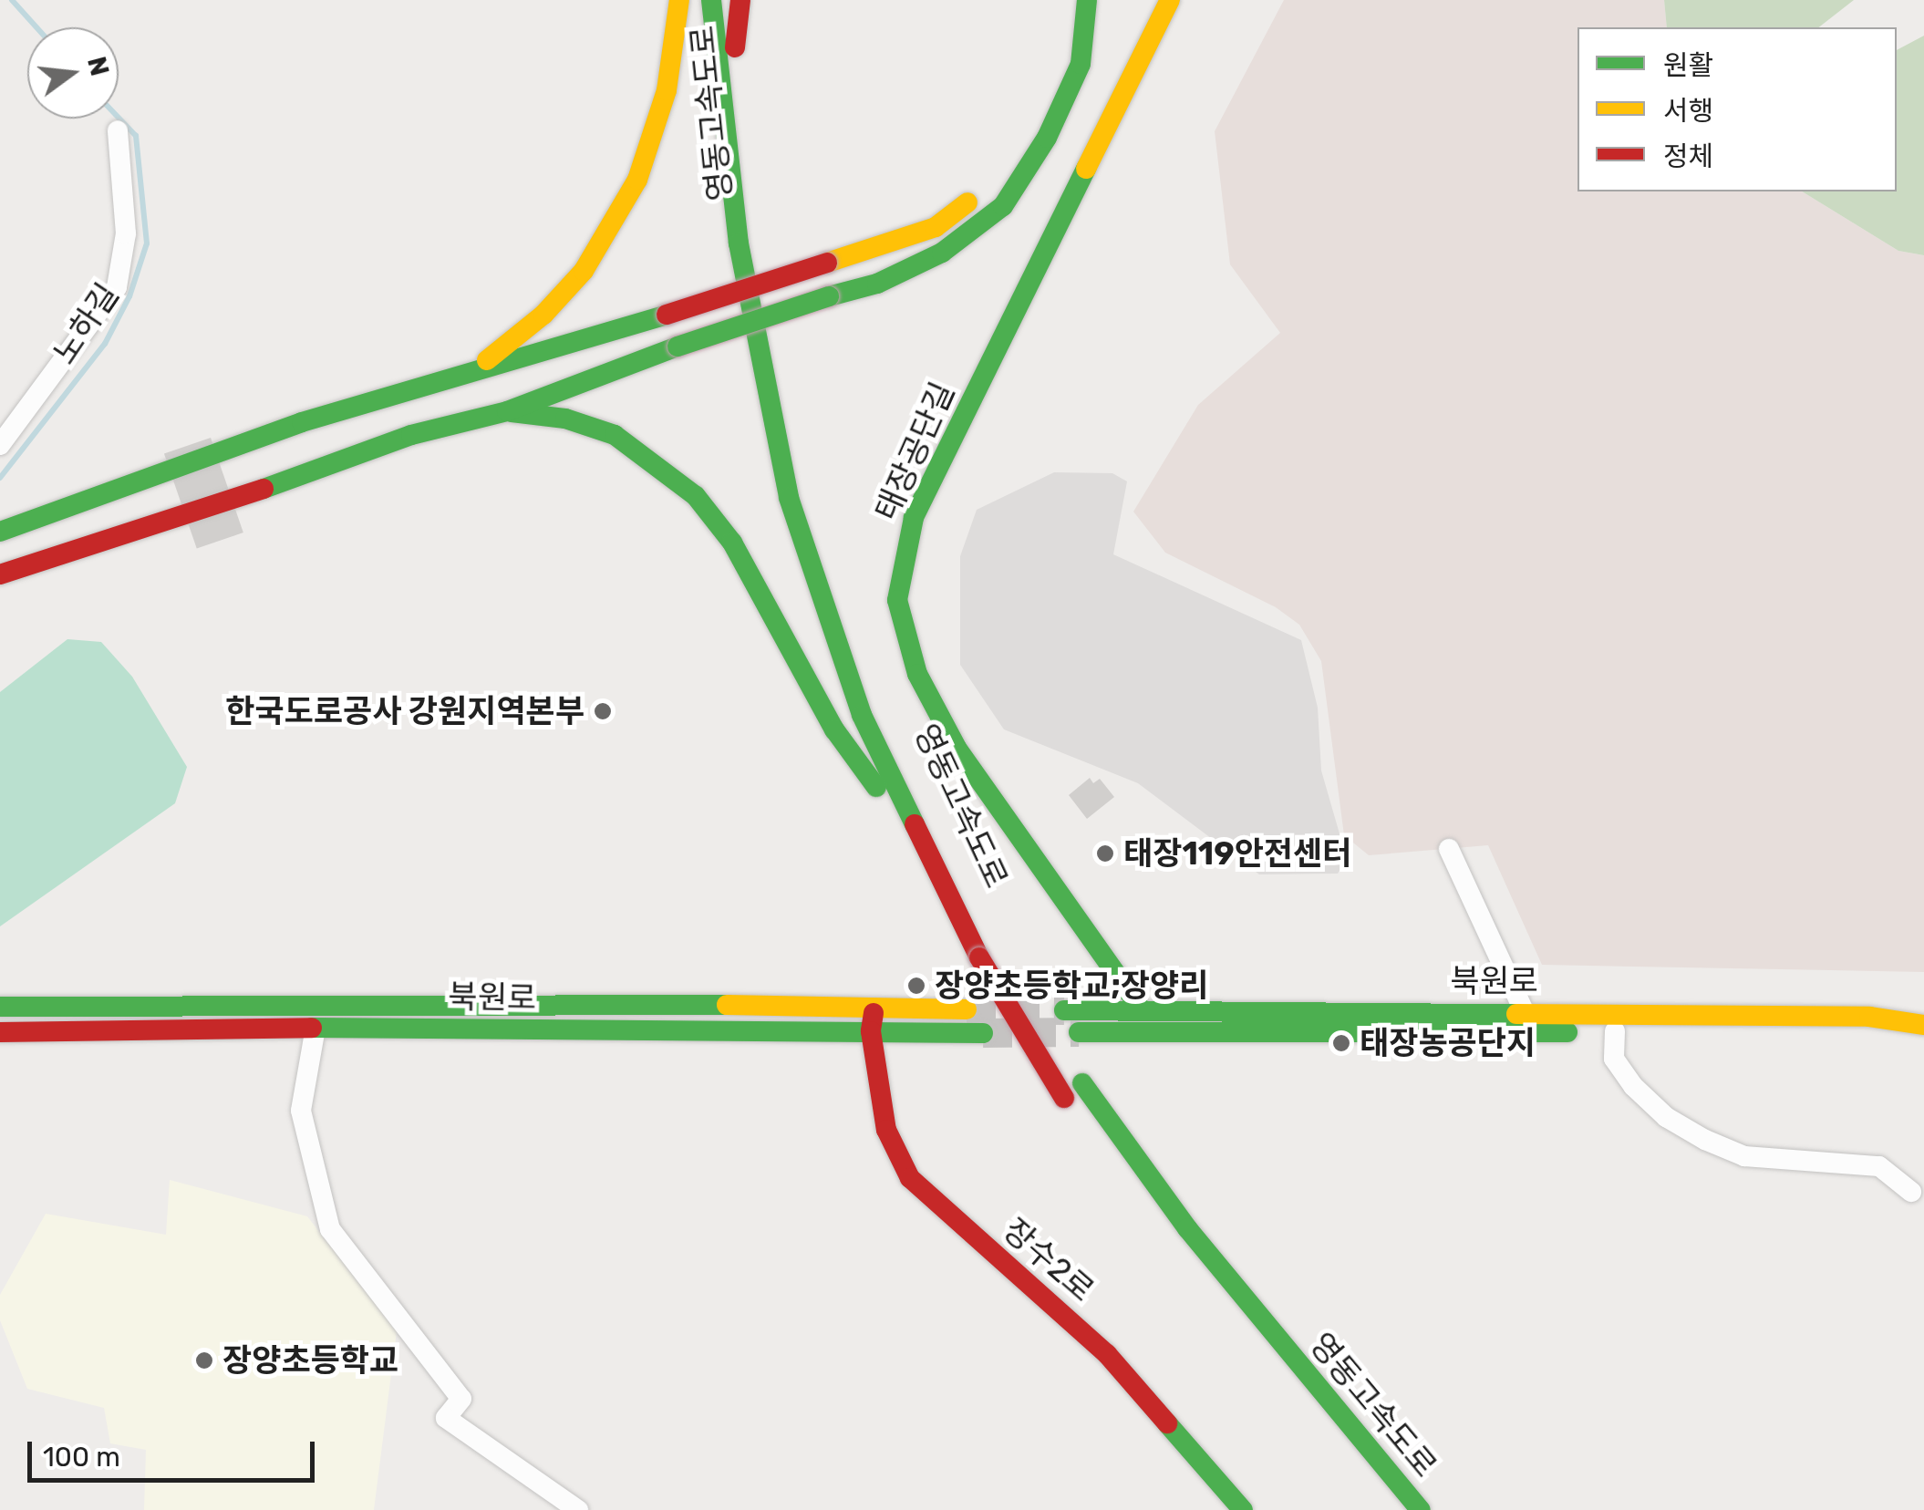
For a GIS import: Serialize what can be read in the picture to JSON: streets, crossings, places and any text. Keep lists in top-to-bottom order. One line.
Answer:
{"streets":{"main road":["영동고속도로","태장공단길","북원로","장수2로"],"street":["노하길"]},"crossings":[["태장공단길","북원로"],["북원로","장수2로"]],"places":["한국도로공사 강원지역본부","태장119안전센터","장양초등학교;장양리","태장농공단지","장양초등학교"],"legend":["원활","서행","정체"],"scale_bar":"100 m","north":"right"}
